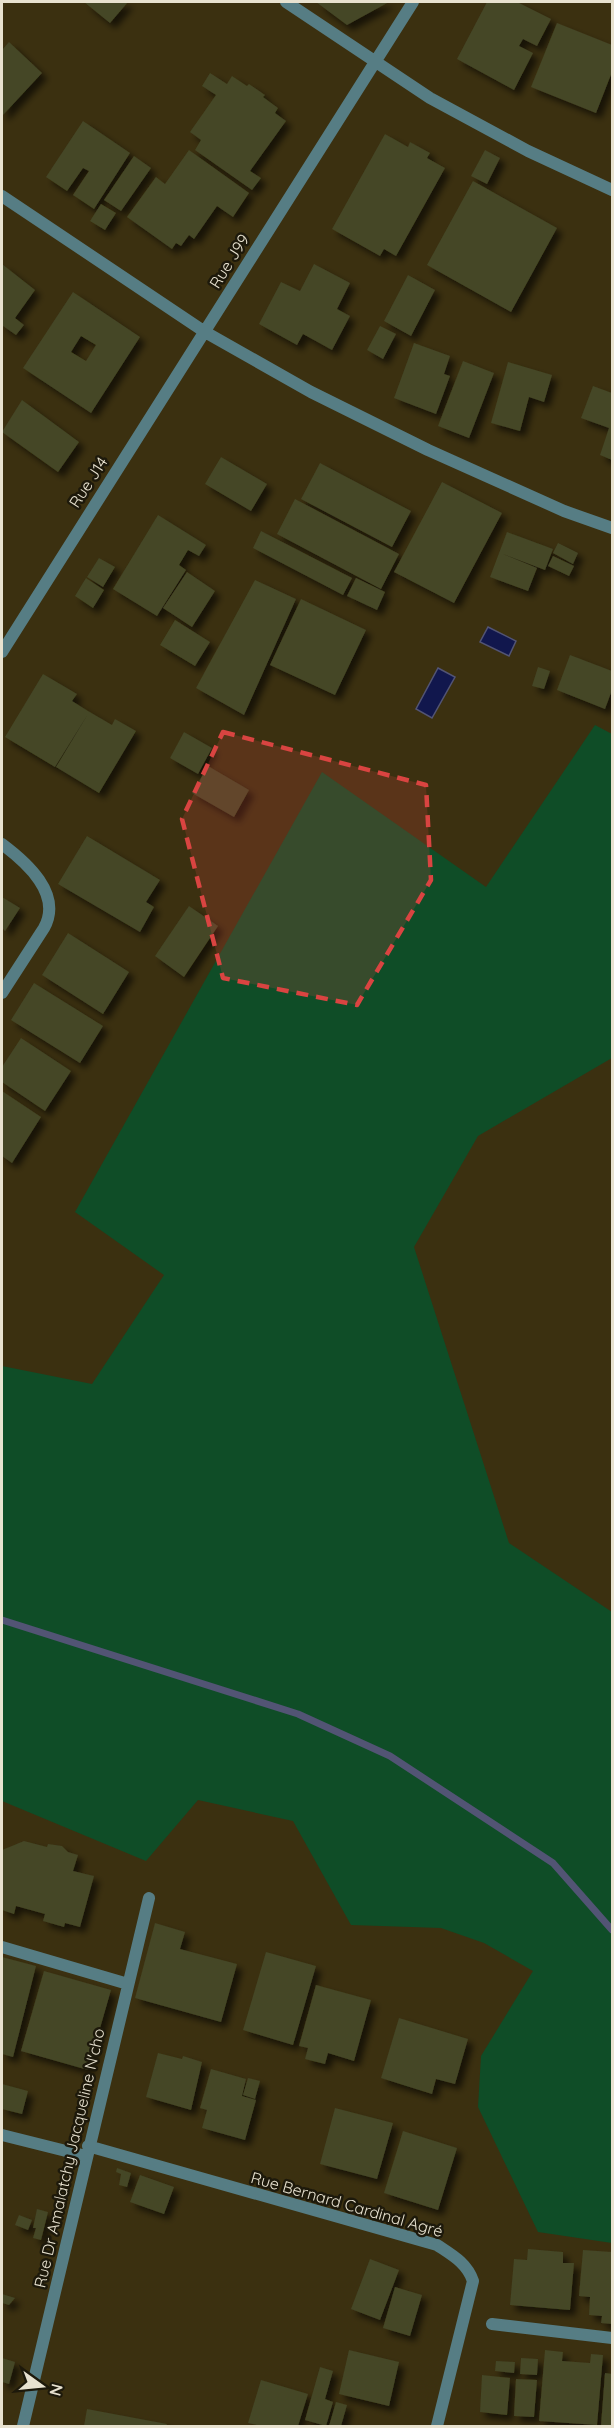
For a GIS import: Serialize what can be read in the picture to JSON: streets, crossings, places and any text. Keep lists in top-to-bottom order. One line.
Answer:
{"streets":{"street":["Rue J99","Rue J14","Rue Dr Amalatchy Jacqueline N'cho","Rue Bernard Cardinal Agré"]},"crossings":[["Rue J99","Rue J14"],["Rue Dr Amalatchy Jacqueline N'cho","Rue Bernard Cardinal Agré"]],"north":"right"}
